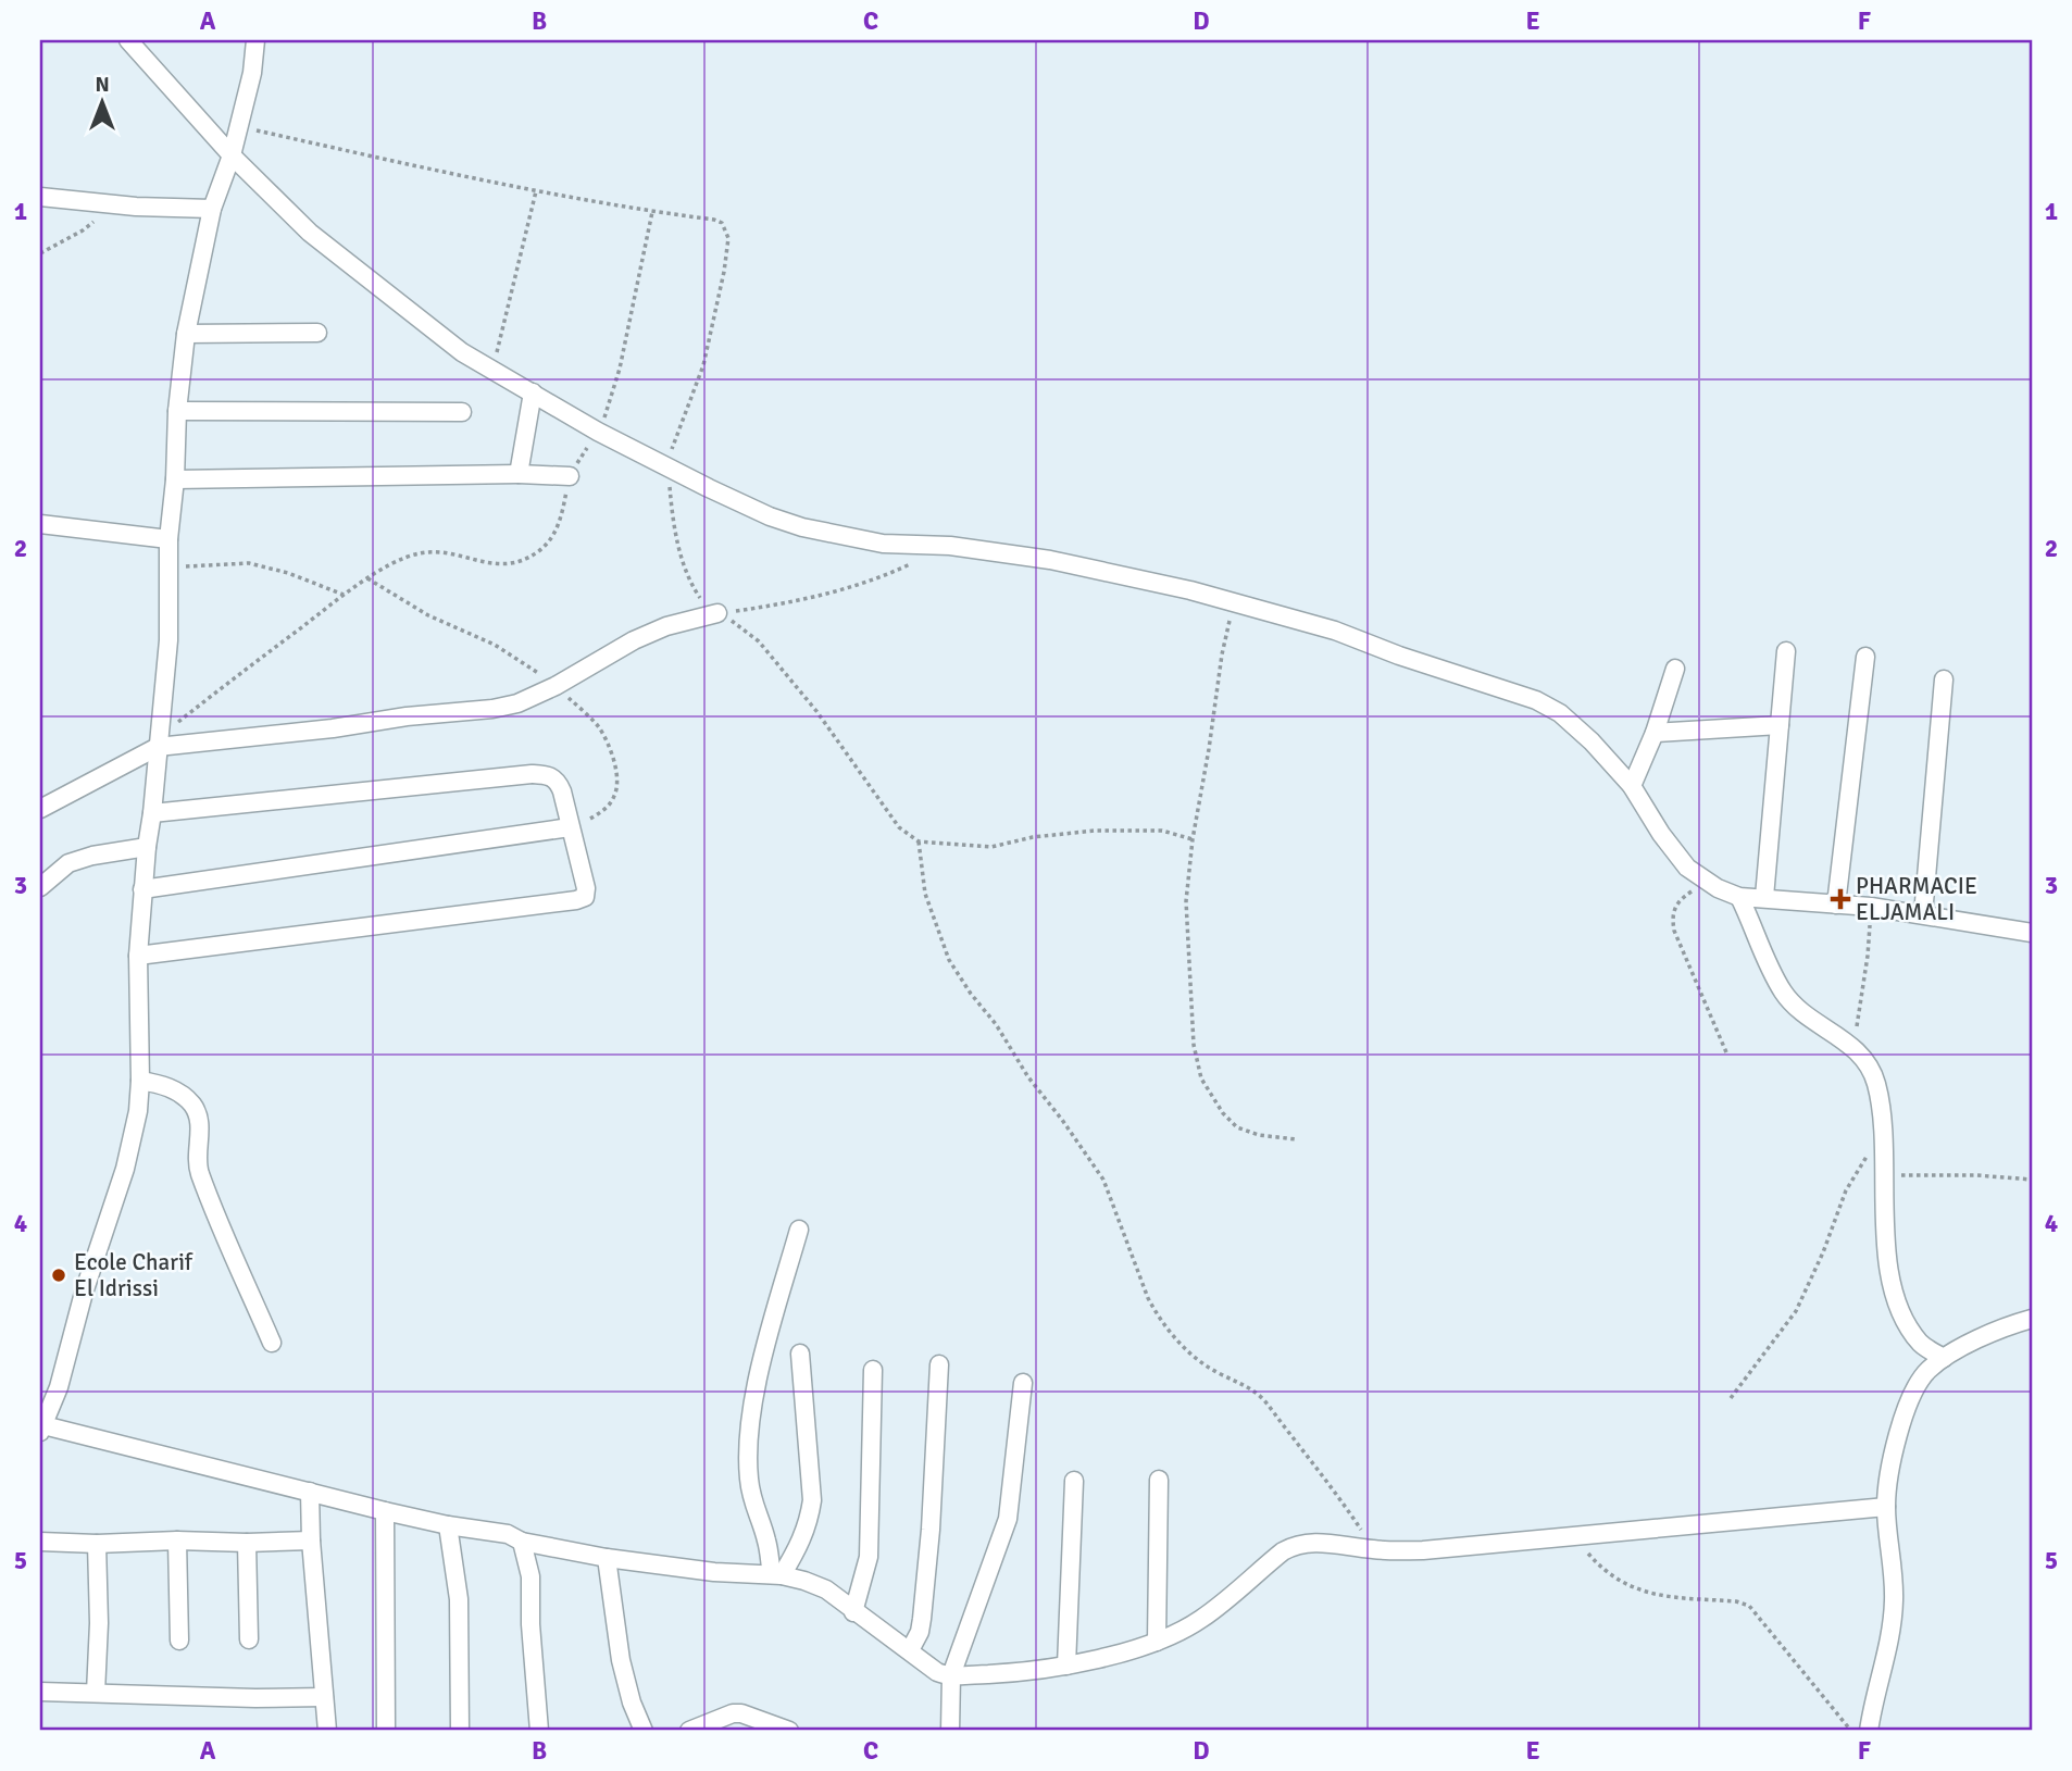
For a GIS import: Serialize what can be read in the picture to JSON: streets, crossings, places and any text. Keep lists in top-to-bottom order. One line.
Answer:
{"places":{"health":["PHARMACIE ELJAMALI"],"other":["Ecole Charif El Idrissi"]},"north":"top","grid":{"columns":["A","B","C","D","E","F"],"rows":["1","2","3","4","5"]}}
